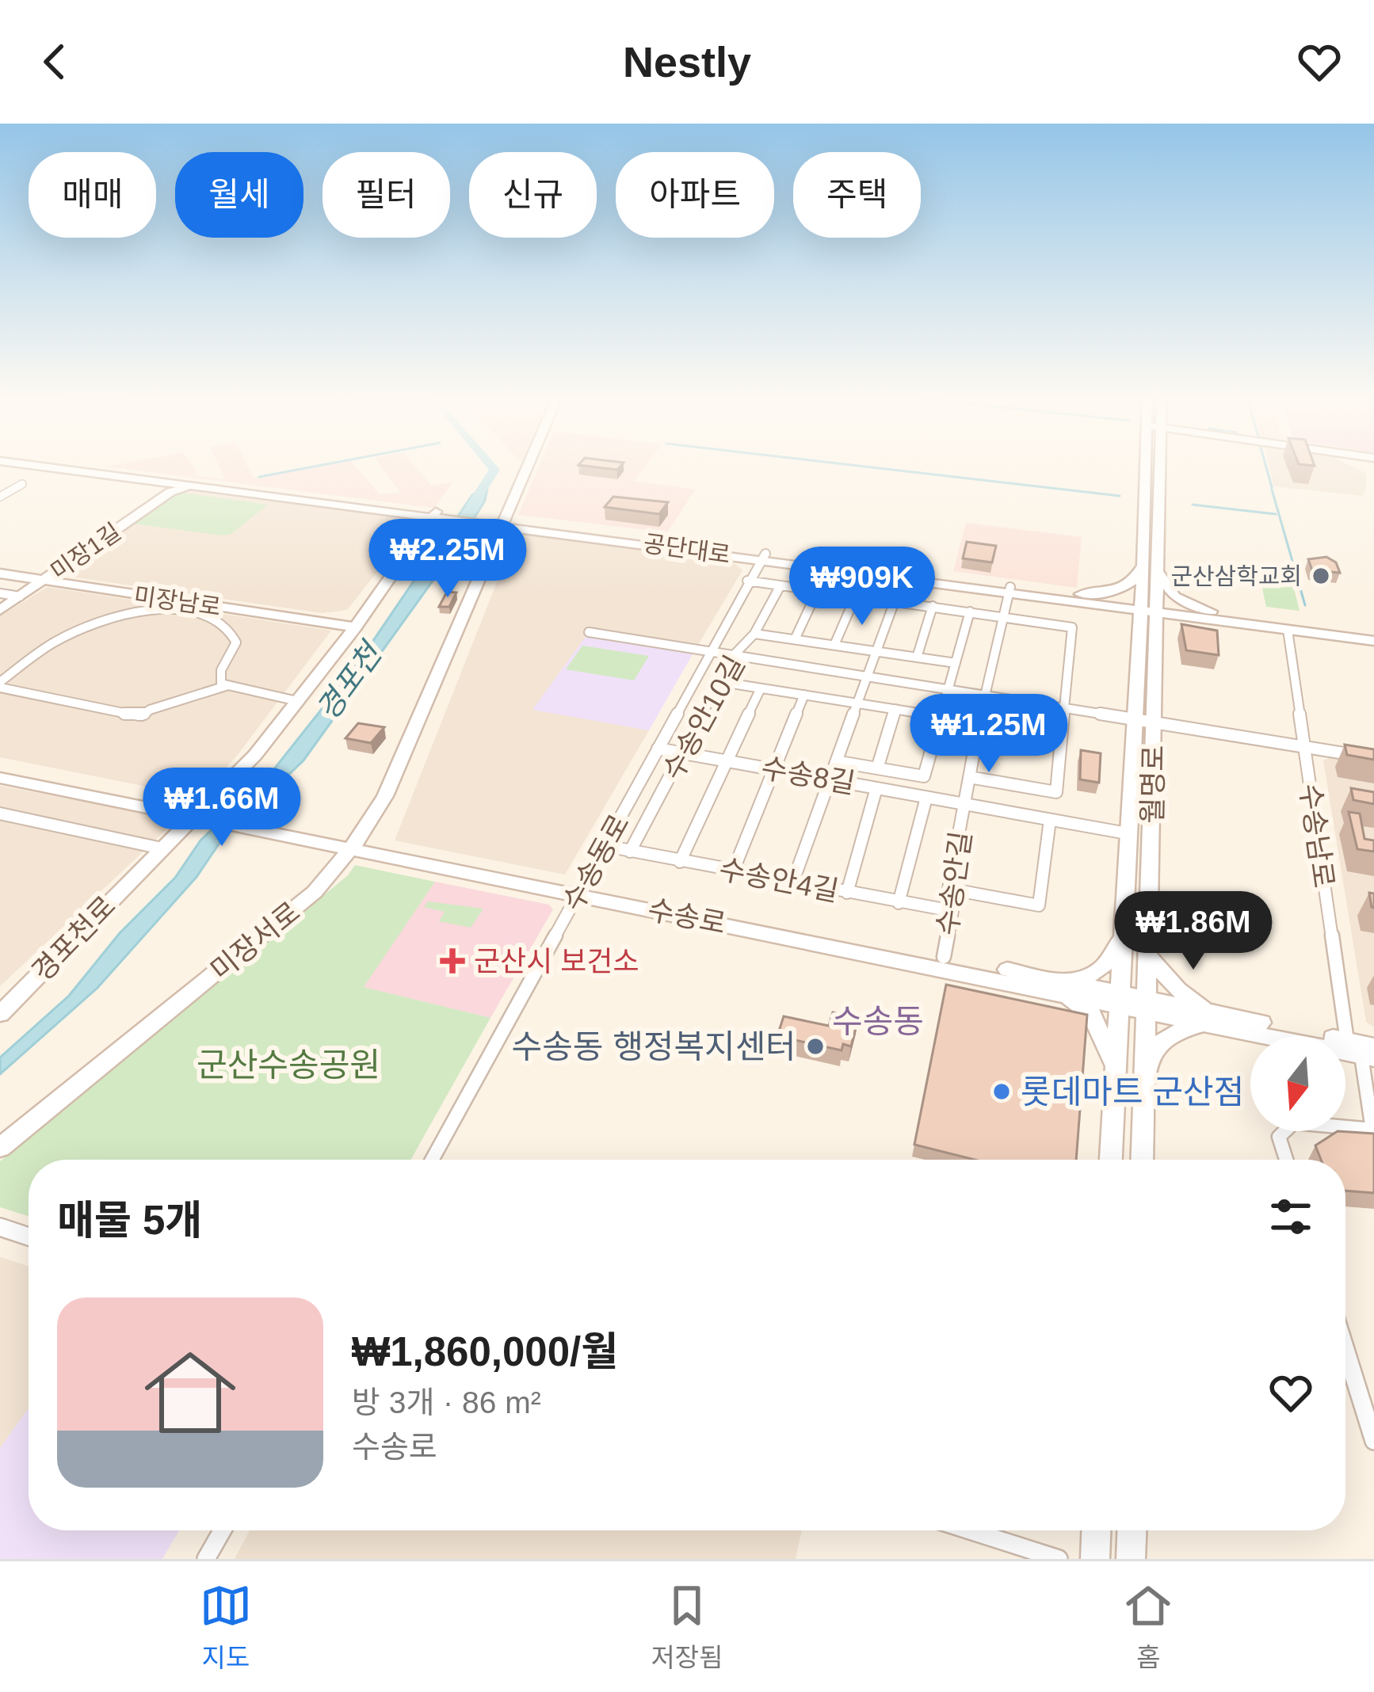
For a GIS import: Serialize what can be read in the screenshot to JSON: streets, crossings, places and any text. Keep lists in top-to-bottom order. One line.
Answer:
{"streets":{"street":["공단대로","미장1길","미장남로","수송안10길","수송8길","월명로","수송남로","수송동로","수송안4길","수송안길","수송로","경포천로","미장서로"]},"crossings":[["공단대로","월명로"],["공단대로","수송남로"],["공단대로","수송동로"],["공단대로","수송안길"],["공단대로","경포천로"],["공단대로","미장서로"],["미장1길","미장남로"],["미장남로","경포천로"],["수송안10길","수송8길"],["수송안10길","수송안4길"],["수송8길","월명로"],["수송8길","수송동로"],["수송8길","수송안길"],["월명로","수송로"],["수송남로","수송로"],["수송동로","수송안4길"],["수송동로","수송로"],["수송안4길","수송안길"],["수송안길","수송로"],["수송로","경포천로"],["수송로","미장서로"]],"districts":["수송동"],"water":["경포천"],"parks":["군산수송공원"],"places":{"other":["군산삼학교회","수송동 행정복지센터","롯데마트 군산점"],"health":["군산시 보건소"]},"north":"bottom","page":{"header":"Nestly","chip":["매매","월세","필터","신규","아파트","주택"],"price":["₩2.25M","₩909K","₩1.25M","₩1.66M","₩1.86M"],"heading":"매물 5개","list":[{"name":"₩1,860,000/월","note":"방 3개 · 86 m² · 수송로"}],"tabs":["지도","저장됨","홈"]}}
